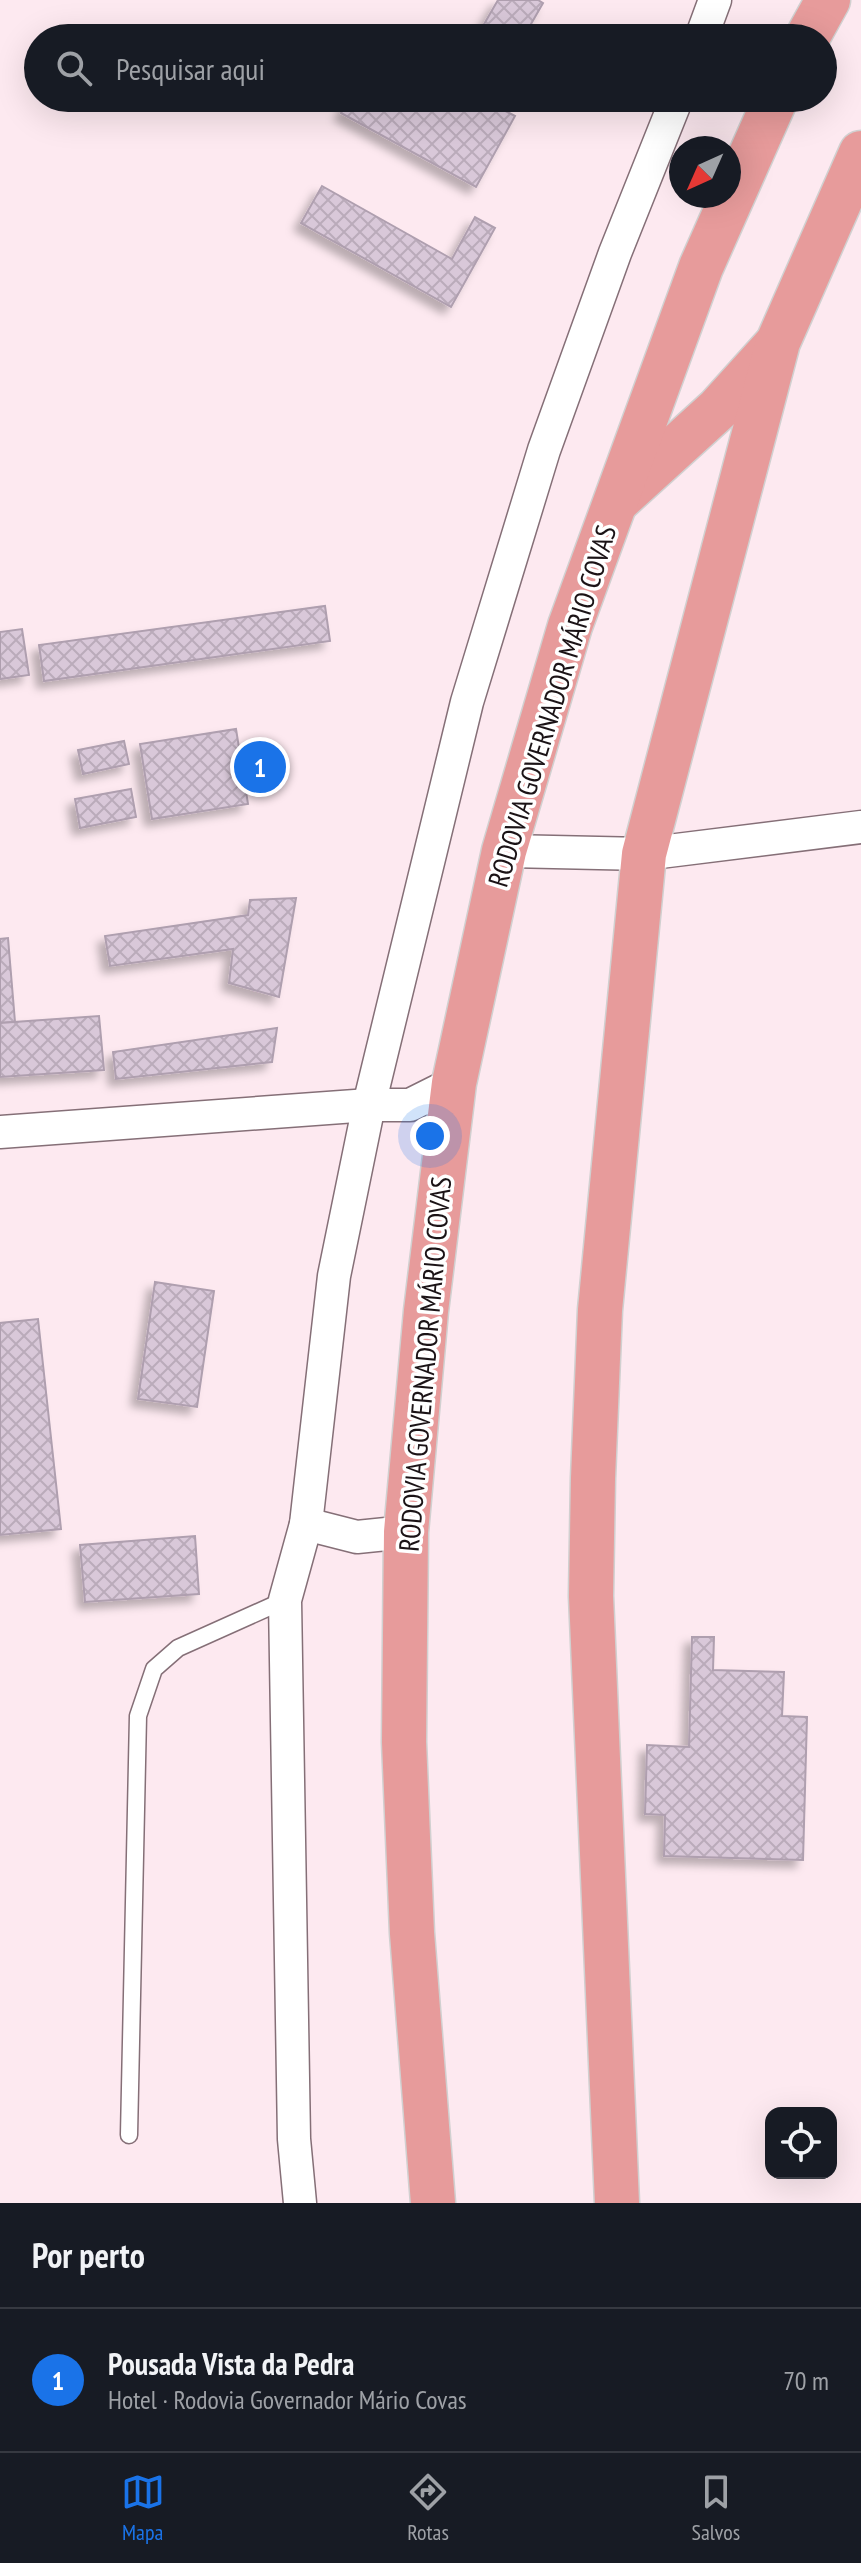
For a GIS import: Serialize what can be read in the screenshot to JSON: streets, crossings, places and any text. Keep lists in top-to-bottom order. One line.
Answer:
{"streets":{"highway":["RODOVIA GOVERNADOR MÁRIO COVAS"]},"north":"bottom left","page":{"search":"Pesquisar aqui","pins":"1","heading":"Por perto","list":[{"mark":"1","name":"Pousada Vista da Pedra","note":"Hotel · Rodovia Governador Mário Covas","value":"70 m"}],"nav":["Mapa","Rotas","Salvos"]}}
